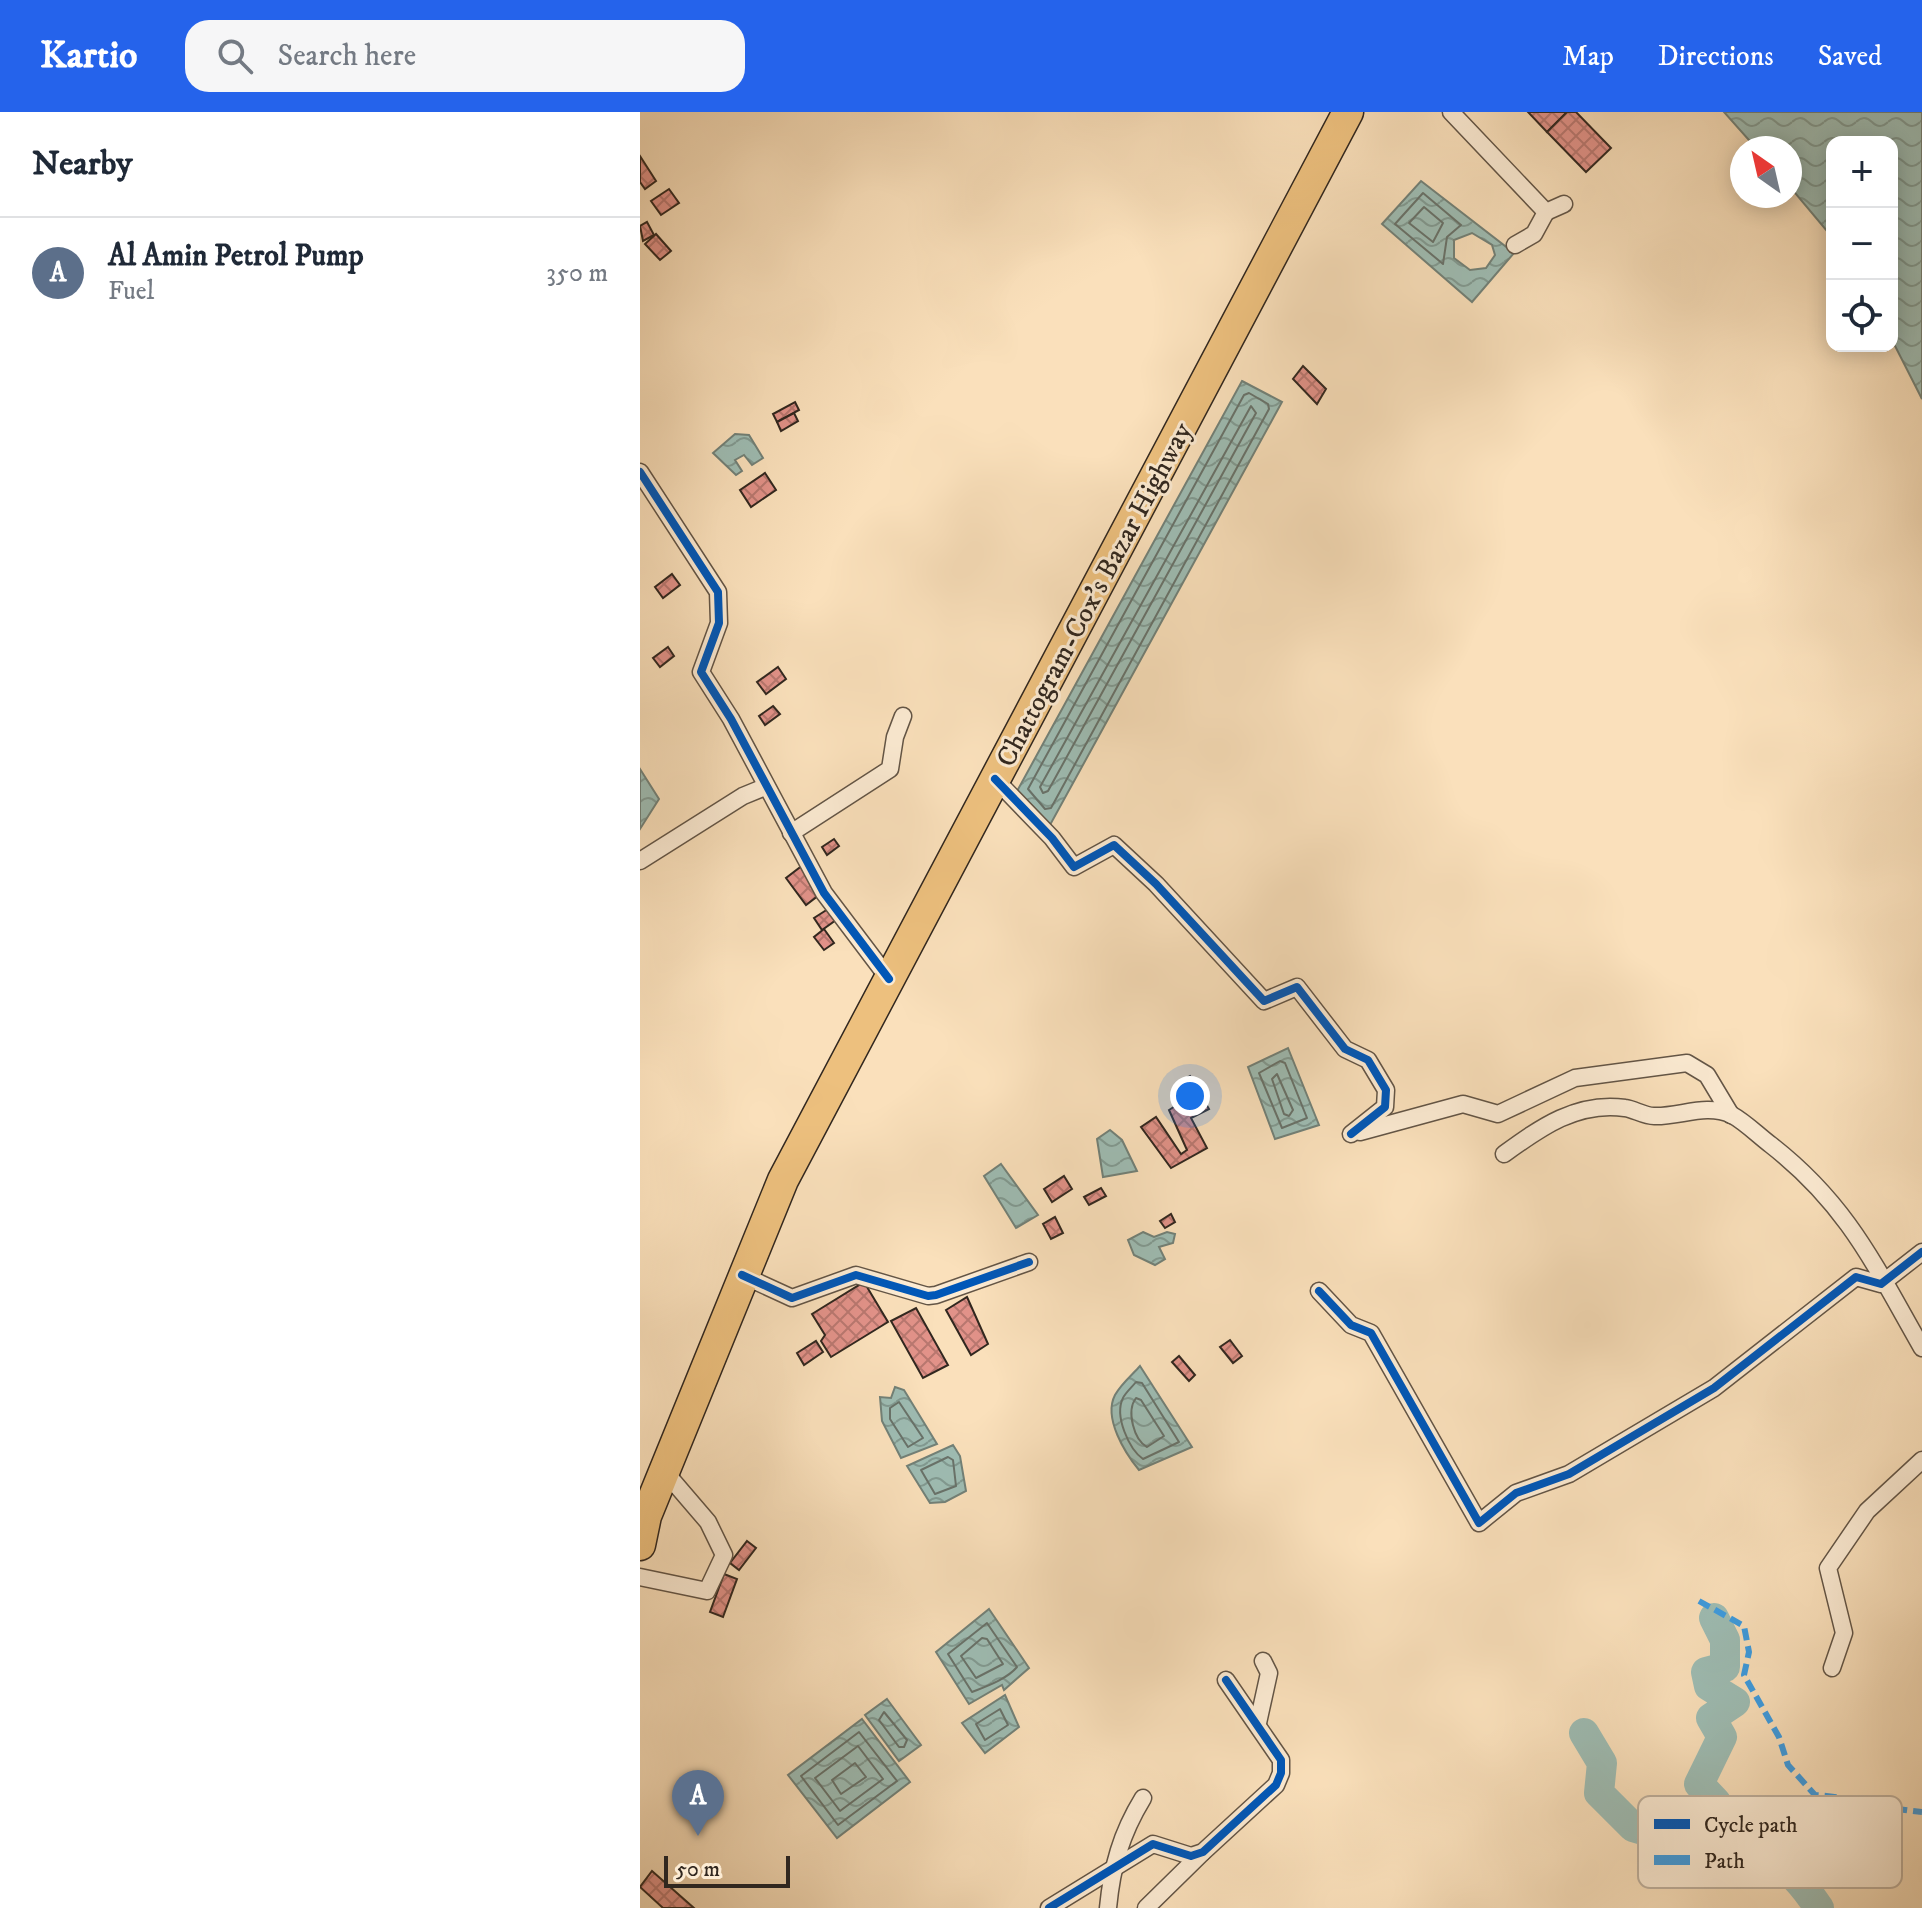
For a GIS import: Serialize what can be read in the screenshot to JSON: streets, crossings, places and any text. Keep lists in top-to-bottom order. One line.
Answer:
{"streets":{"highway":["Chattogram-Cox's Bazar Highway"]},"legend":["Cycle path","Path"],"scale_bar":"50 m","north":"top left","page":{"header":"Kartio","search":"Search here","nav":["Map","Directions","Saved"],"heading":"Nearby","map_buttons":["+","−"],"list":[{"mark":"A","name":"Al Amin Petrol Pump","note":"Fuel","value":"350 m"}],"pins":"A","scale":"50 m"}}
